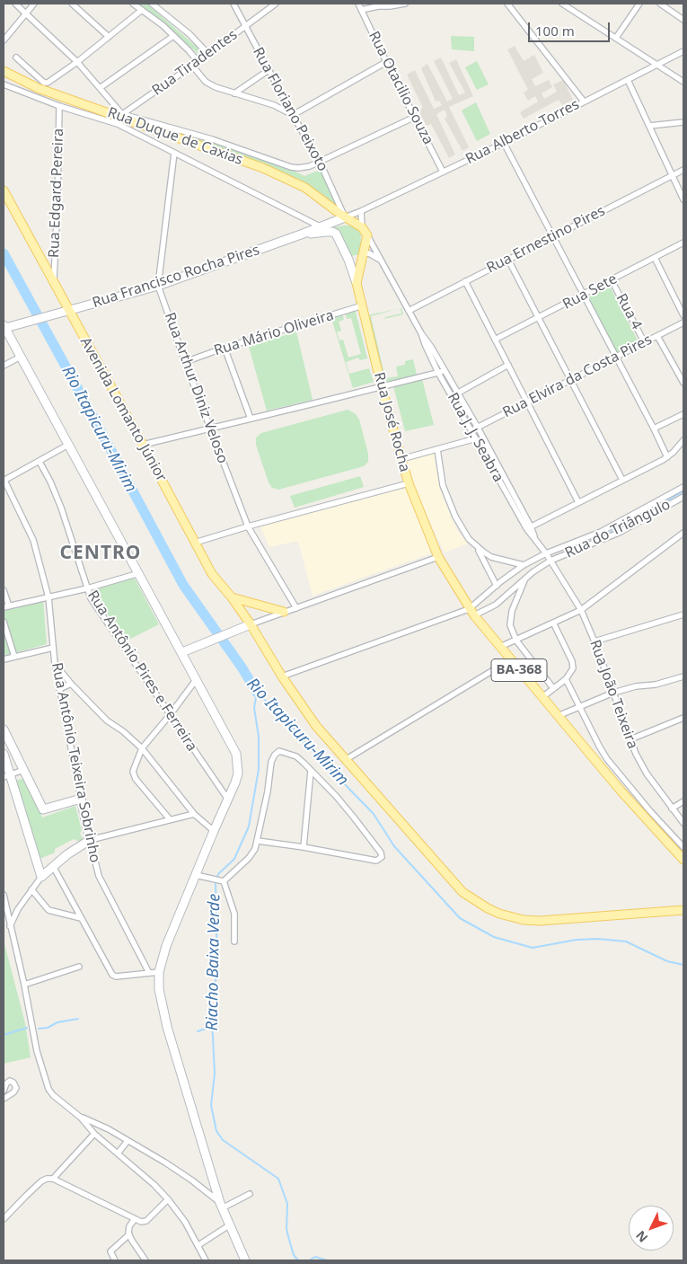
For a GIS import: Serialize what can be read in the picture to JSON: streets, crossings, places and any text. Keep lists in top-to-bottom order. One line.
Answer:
{"streets":{"main road":["Rua Duque de Caxias","Rua Francisco Rocha Pires","Avenida Lomanto Júnior","Rua José Rocha","BA-368","Rua Antônio Teixeira Sobrinho"],"street":["Rua Tiradentes","Rua Otacilio Souza","Rua Floriano Peixoto","Rua Alberto Torres","Rua Edgard Pereira","Rua Ernestino Pires","Rua Sete","Rua 4","Rua Mário Oliveira","Rua Elvira da Costa Pires","Rua Arthur Diniz Veloso","Rua J. J. Seabra","Rua do Triângulo","Rua Antônio Pires e Ferreira","Rua João Teixeira"]},"crossings":[["Rua Tiradentes","Rua Floriano Peixoto"],["Rua Tiradentes","Rua Duque de Caxias"],["Rua Otacilio Souza","Rua Alberto Torres"],["Rua Otacilio Souza","Rua Duque de Caxias"],["Rua Floriano Peixoto","Rua Duque de Caxias"],["Rua Floriano Peixoto","Rua Francisco Rocha Pires"],["Rua Alberto Torres","Rua Francisco Rocha Pires"],["Rua Duque de Caxias","Rua Edgard Pereira"],["Rua Duque de Caxias","Rua Francisco Rocha Pires"],["Rua Duque de Caxias","Rua Arthur Diniz Veloso"],["Rua Edgard Pereira","Avenida Lomanto Júnior"],["Rua Ernestino Pires","Rua J. J. Seabra"],["Rua Francisco Rocha Pires","Rua Arthur Diniz Veloso"],["Rua Francisco Rocha Pires","Avenida Lomanto Júnior"],["Rua Sete","Rua 4"],["Rua 4","Rua Elvira da Costa Pires"],["Rua Mário Oliveira","Rua Arthur Diniz Veloso"],["Rua Mário Oliveira","Rua José Rocha"],["Rua Elvira da Costa Pires","Rua J. J. Seabra"],["Rua José Rocha","BA-368"],["Rua J. J. Seabra","Rua do Triângulo"],["Rua J. J. Seabra","Rua João Teixeira"],["Rua do Triângulo","BA-368"],["Rua do Triângulo","Rua João Teixeira"]],"districts":["CENTRO"],"water":["Rio Itapicuru-Mirim","Riacho Baixa Verde"],"scale_bar":"100 m","north":"bottom left"}
